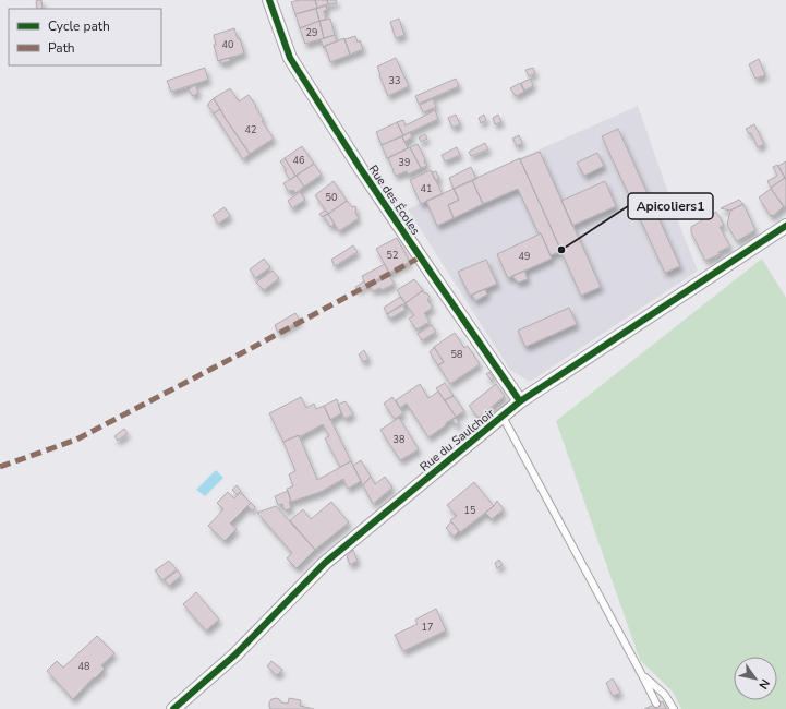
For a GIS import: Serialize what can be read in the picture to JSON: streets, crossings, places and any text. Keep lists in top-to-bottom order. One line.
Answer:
{"streets":{"street":["Rue des Écoles","Rue du Saulchoir"]},"crossings":[["Rue des Écoles","Rue du Saulchoir"]],"places":["Apicoliers1"],"house_numbers":["29","40","33","42","46","39","41","50","52","49","58","38","15","17","48"],"legend":["Cycle path","Path"],"north":"bottom right"}
